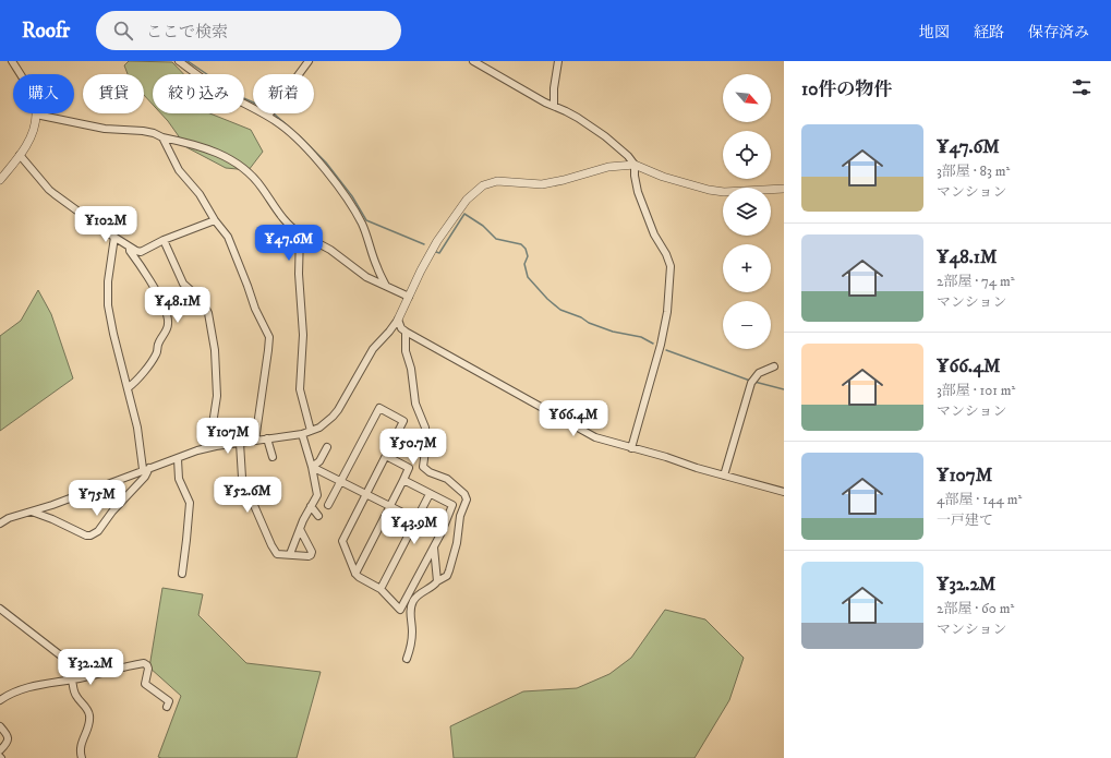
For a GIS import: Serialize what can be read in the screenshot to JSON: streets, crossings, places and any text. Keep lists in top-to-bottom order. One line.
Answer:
{"north":"bottom right","page":{"header":"Roofr","search":"ここで検索","nav":["地図","経路","保存済み"],"heading":"10件の物件","map_buttons":["+","−"],"chip":["購入","賃貸","絞り込み","新着"],"list":[{"name":"¥47.6M","note":"3部屋 · 83 m² · マンション"},{"name":"¥48.1M","note":"2部屋 · 74 m² · マンション"},{"name":"¥66.4M","note":"3部屋 · 101 m² · マンション"},{"name":"¥107M","note":"4部屋 · 144 m² · 一戸建て"},{"name":"¥32.2M","note":"2部屋 · 60 m² · マンション"}],"price":["¥102M","¥47.6M","¥48.1M","¥66.4M","¥107M","¥50.7M","¥52.6M","¥75M","¥43.9M","¥32.2M"]}}
